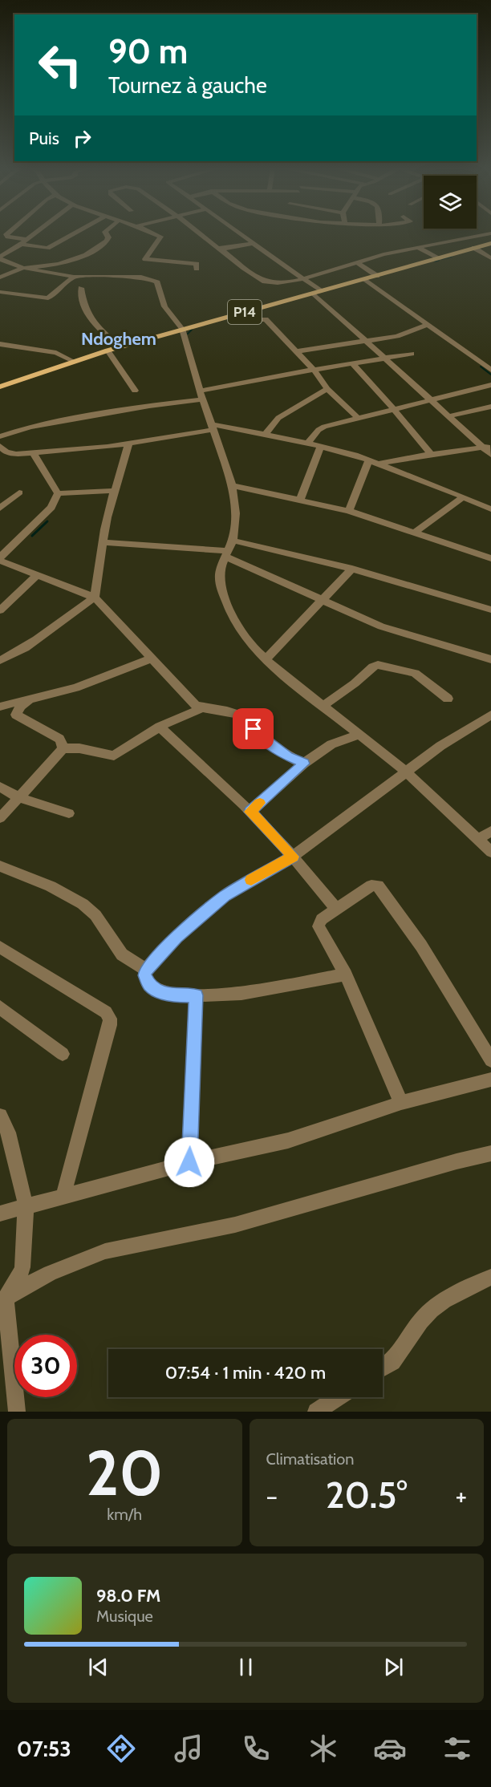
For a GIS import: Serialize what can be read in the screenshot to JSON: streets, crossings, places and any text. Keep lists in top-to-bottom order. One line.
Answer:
{"streets":{"main road":["P14"]},"districts":["Ndoghem"],"page":{"turn":["90 m","Tournez à gauche"],"then":"Puis","limit":"30","trip":"07:54 · 1 min · 420 m","tile":[["20","km/h"],"Climatisation"],"heat":["−","20.5°","+"],"song":["98.0 FM","Musique"],"tabs":"07:53"}}
